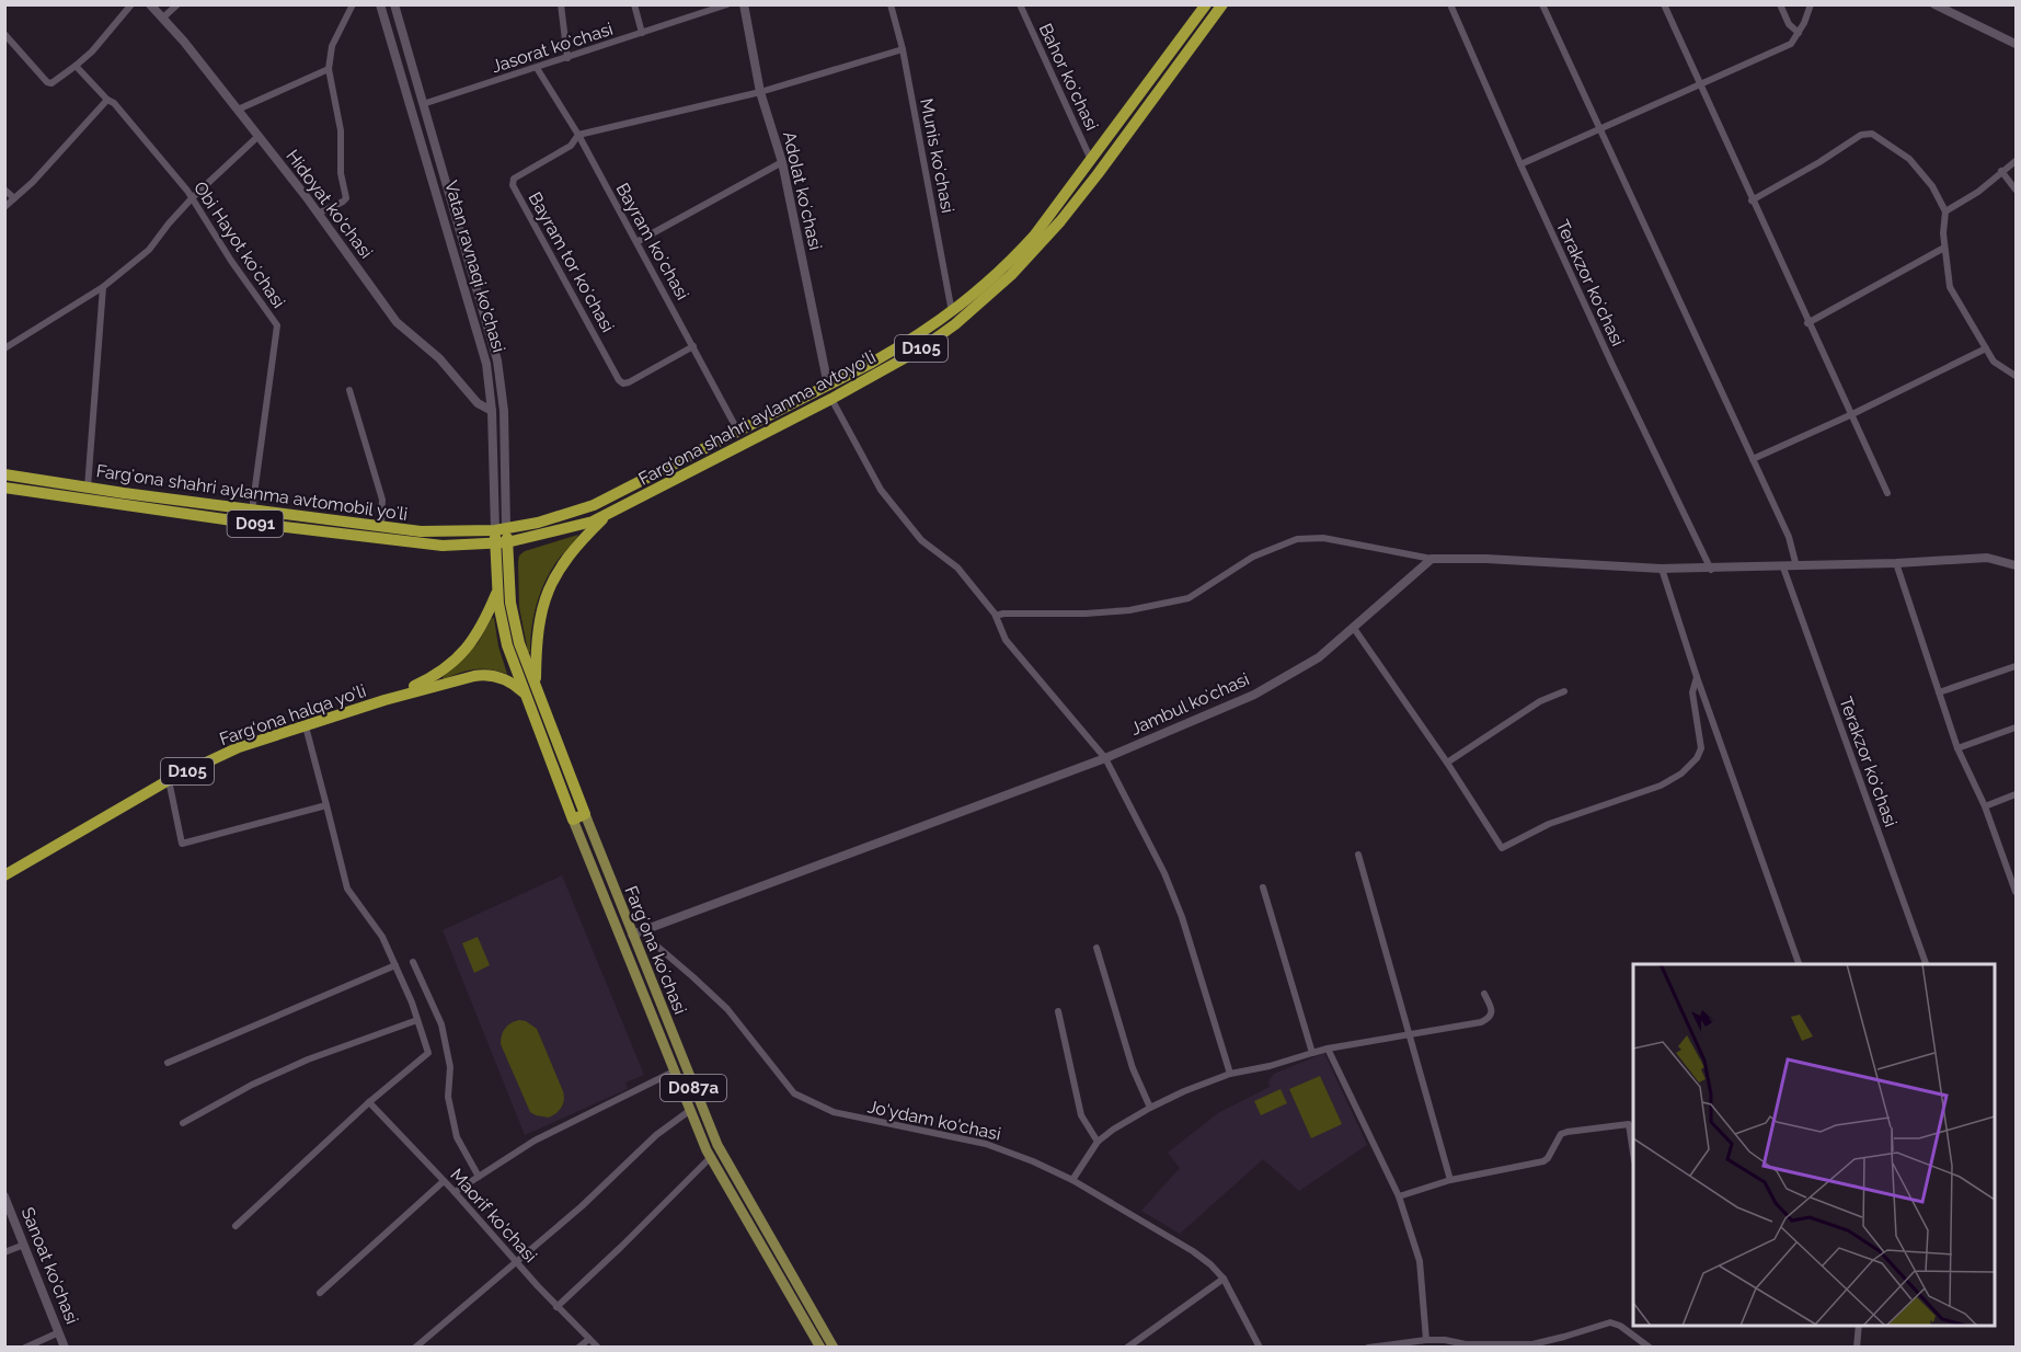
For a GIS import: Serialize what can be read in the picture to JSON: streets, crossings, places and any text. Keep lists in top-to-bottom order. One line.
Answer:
{"streets":{"highway":["Vatan ravnaqi ko'chasi","D105","Farg‘ona shahri aylanma avtoyo‘li","Fargʻona shahri aylanma avtomobil yoʻli","D091","Farg‘ona halqa yo‘li","Fargʻona koʻchasi"],"main road":["D087a"],"street":["Jasorat koʻchasi","Bahor koʻchasi","Munis koʻchasi","Adolat koʻchasi","Hidoyat ko'chasi","Bayram koʻchasi","Obi Hayot koʻchasi","Bayram tor koʻchasi","Terakzor koʻchasi","Jambul koʻchasi","Jo'ydam ko'chasi","Maorif ko'chasi","Sanoat ko'chasi"]},"crossings":[["Jasorat koʻchasi","Bayram koʻchasi"],["Jasorat koʻchasi","Vatan ravnaqi ko'chasi"],["Bahor koʻchasi","Farg‘ona shahri aylanma avtoyo‘li"],["Munis koʻchasi","Bayram tor koʻchasi"],["Munis koʻchasi","Farg‘ona shahri aylanma avtoyo‘li"],["Adolat koʻchasi","Bayram tor koʻchasi"],["Adolat koʻchasi","Farg‘ona shahri aylanma avtoyo‘li"],["Hidoyat ko'chasi","Vatan ravnaqi ko'chasi"],["Bayram koʻchasi","Bayram tor koʻchasi"],["Bayram koʻchasi","Farg‘ona shahri aylanma avtoyo‘li"],["Obi Hayot koʻchasi","Fargʻona shahri aylanma avtomobil yoʻli"],["Vatan ravnaqi ko'chasi","Farg‘ona shahri aylanma avtoyo‘li"],["Vatan ravnaqi ko'chasi","Fargʻona shahri aylanma avtomobil yoʻli"],["Vatan ravnaqi ko'chasi","Fargʻona koʻchasi"],["D105","Farg‘ona shahri aylanma avtoyo‘li"],["D105","Farg‘ona halqa yo‘li"],["D105","Fargʻona koʻchasi"],["Farg‘ona shahri aylanma avtoyo‘li","Fargʻona shahri aylanma avtomobil yoʻli"],["Farg‘ona shahri aylanma avtoyo‘li","Fargʻona koʻchasi"],["Fargʻona shahri aylanma avtomobil yoʻli","Fargʻona koʻchasi"],["Jambul koʻchasi","Fargʻona koʻchasi"],["Jambul koʻchasi","Jo'ydam ko'chasi"],["Fargʻona koʻchasi","Jo'ydam ko'chasi"]]}
